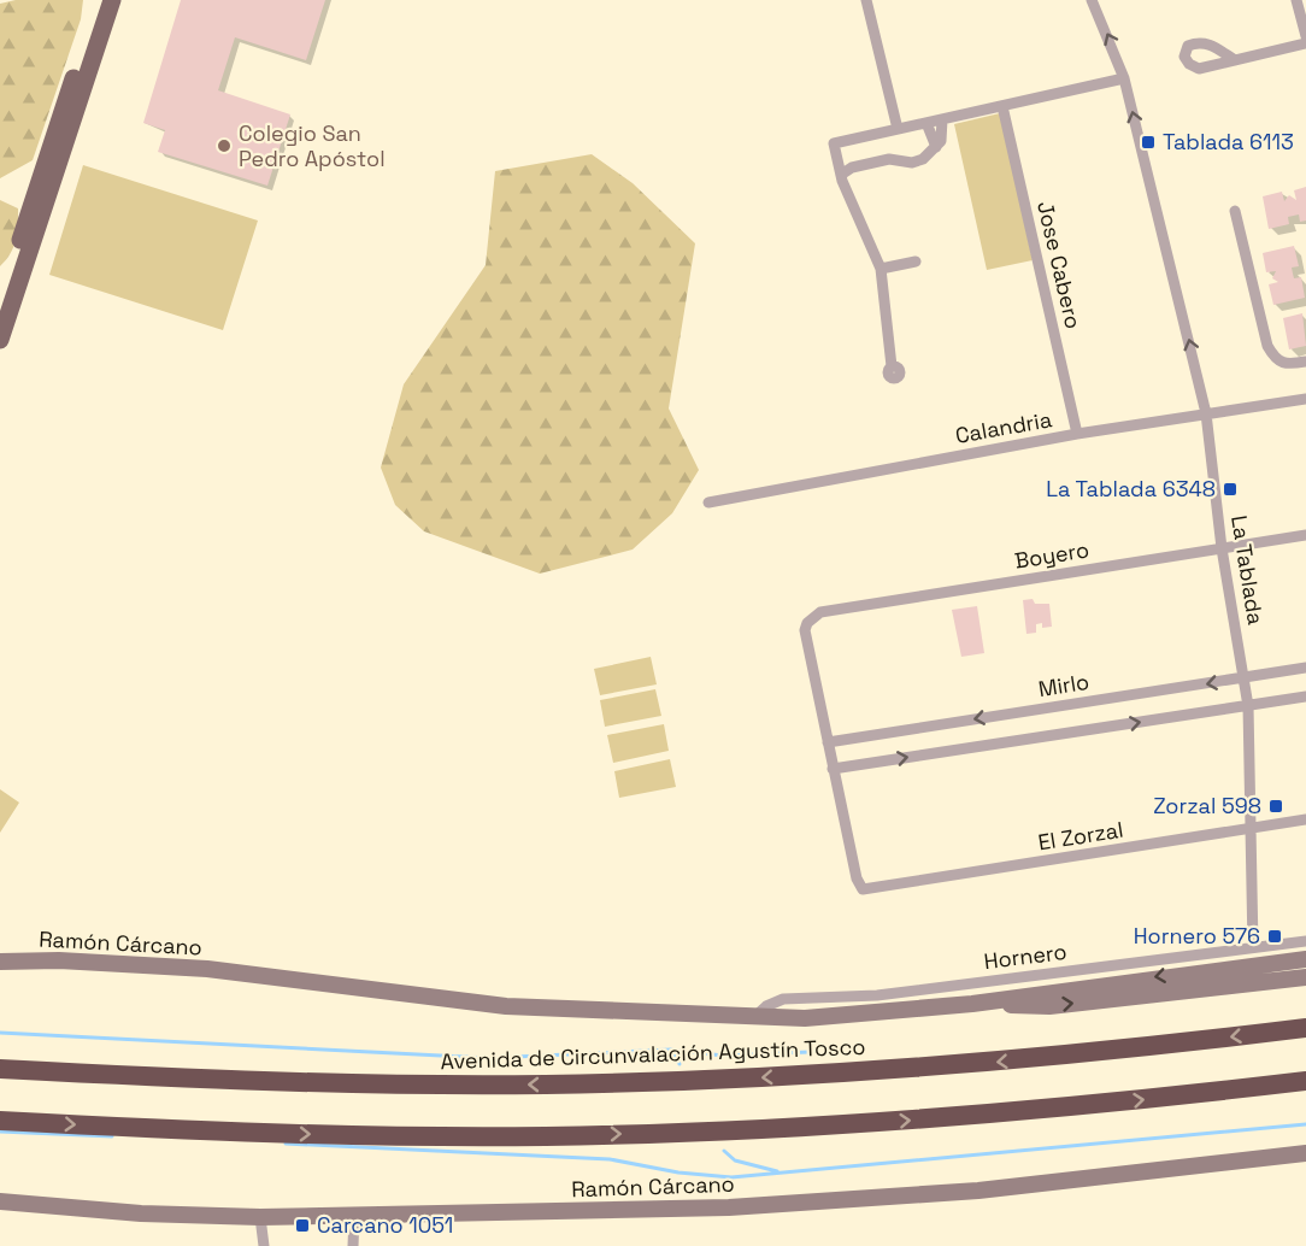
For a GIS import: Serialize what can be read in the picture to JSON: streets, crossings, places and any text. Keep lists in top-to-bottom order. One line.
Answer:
{"streets":{"highway":["Avenida de Circunvalación Agustín Tosco"],"main road":["Ramón Cárcano"],"street":["Jose Cabero","Calandria","Boyero","La Tablada","Mirlo","El Zorzal","Hornero"]},"crossings":[["Jose Cabero","Calandria"],["Calandria","La Tablada"],["Boyero","La Tablada"],["Boyero","Mirlo"],["La Tablada","Mirlo"],["La Tablada","El Zorzal"],["La Tablada","Hornero"],["Ramón Cárcano","Hornero"]],"one_way":["La Tablada"],"places":{"transit":["Tablada 6113","La Tablada 6348","Zorzal 598","Hornero 576","Carcano 1051"],"other":["Colegio San Pedro Apóstol"]}}
